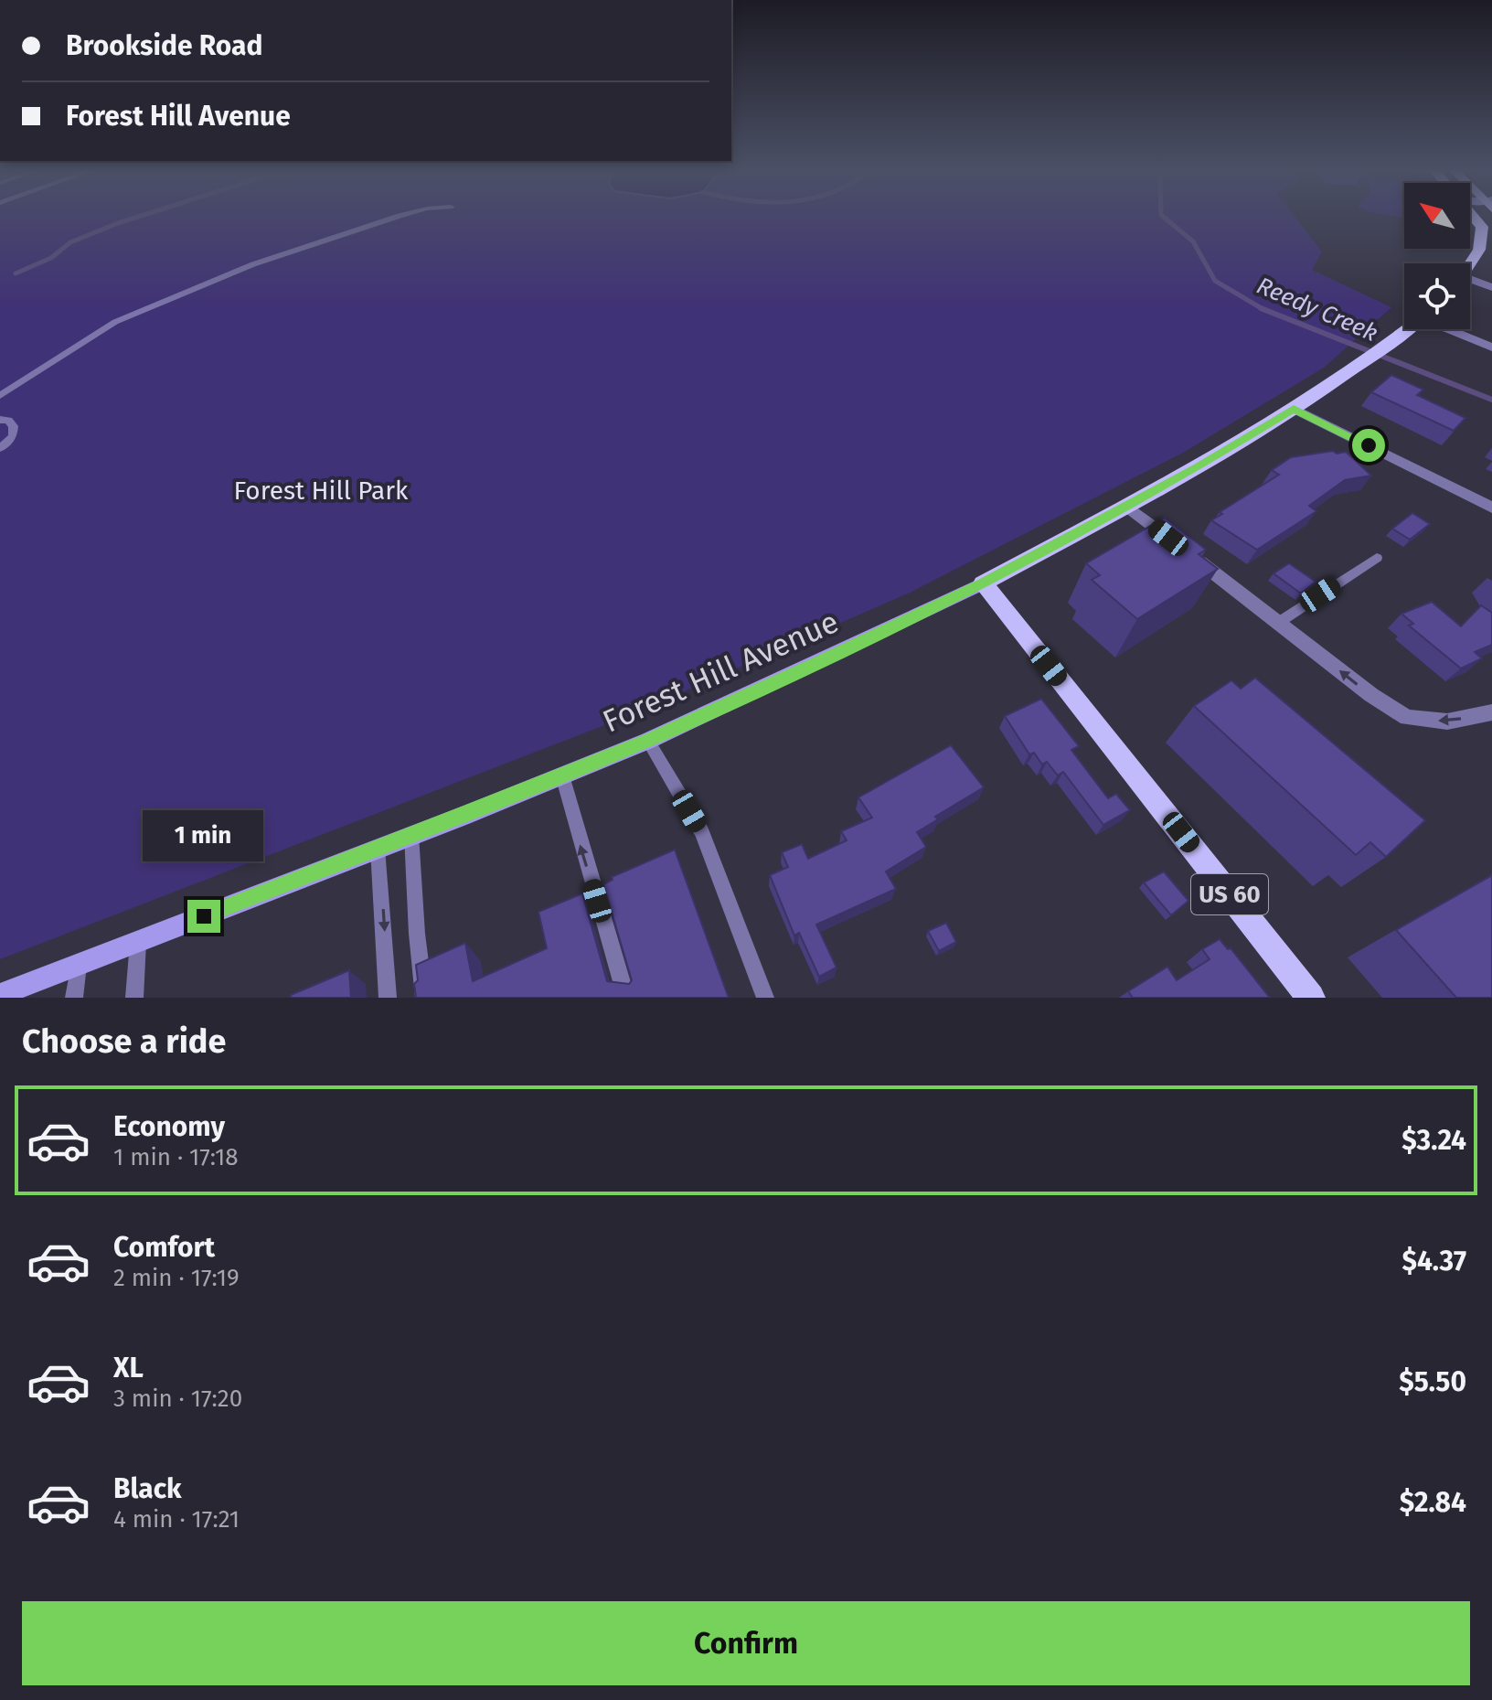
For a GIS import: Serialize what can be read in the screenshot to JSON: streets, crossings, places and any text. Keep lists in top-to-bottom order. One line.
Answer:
{"streets":{"main road":["Forest Hill Avenue","US 60"]},"crossings":[["Forest Hill Avenue","US 60"]],"water":["Reedy Creek"],"parks":["Forest Hill Park"],"north":"top left","page":{"banner":["Brookside Road","Forest Hill Avenue"],"bubble":"1 min","heading":"Choose a ride","list":[{"name":"Economy","note":"1 min · 17:18","value":"$3.24"},{"name":"Comfort","note":"2 min · 17:19","value":"$4.37"},{"name":"XL","note":"3 min · 17:20","value":"$5.50"},{"name":"Black","note":"4 min · 17:21","value":"$2.84"}],"buttons":"Confirm"}}
